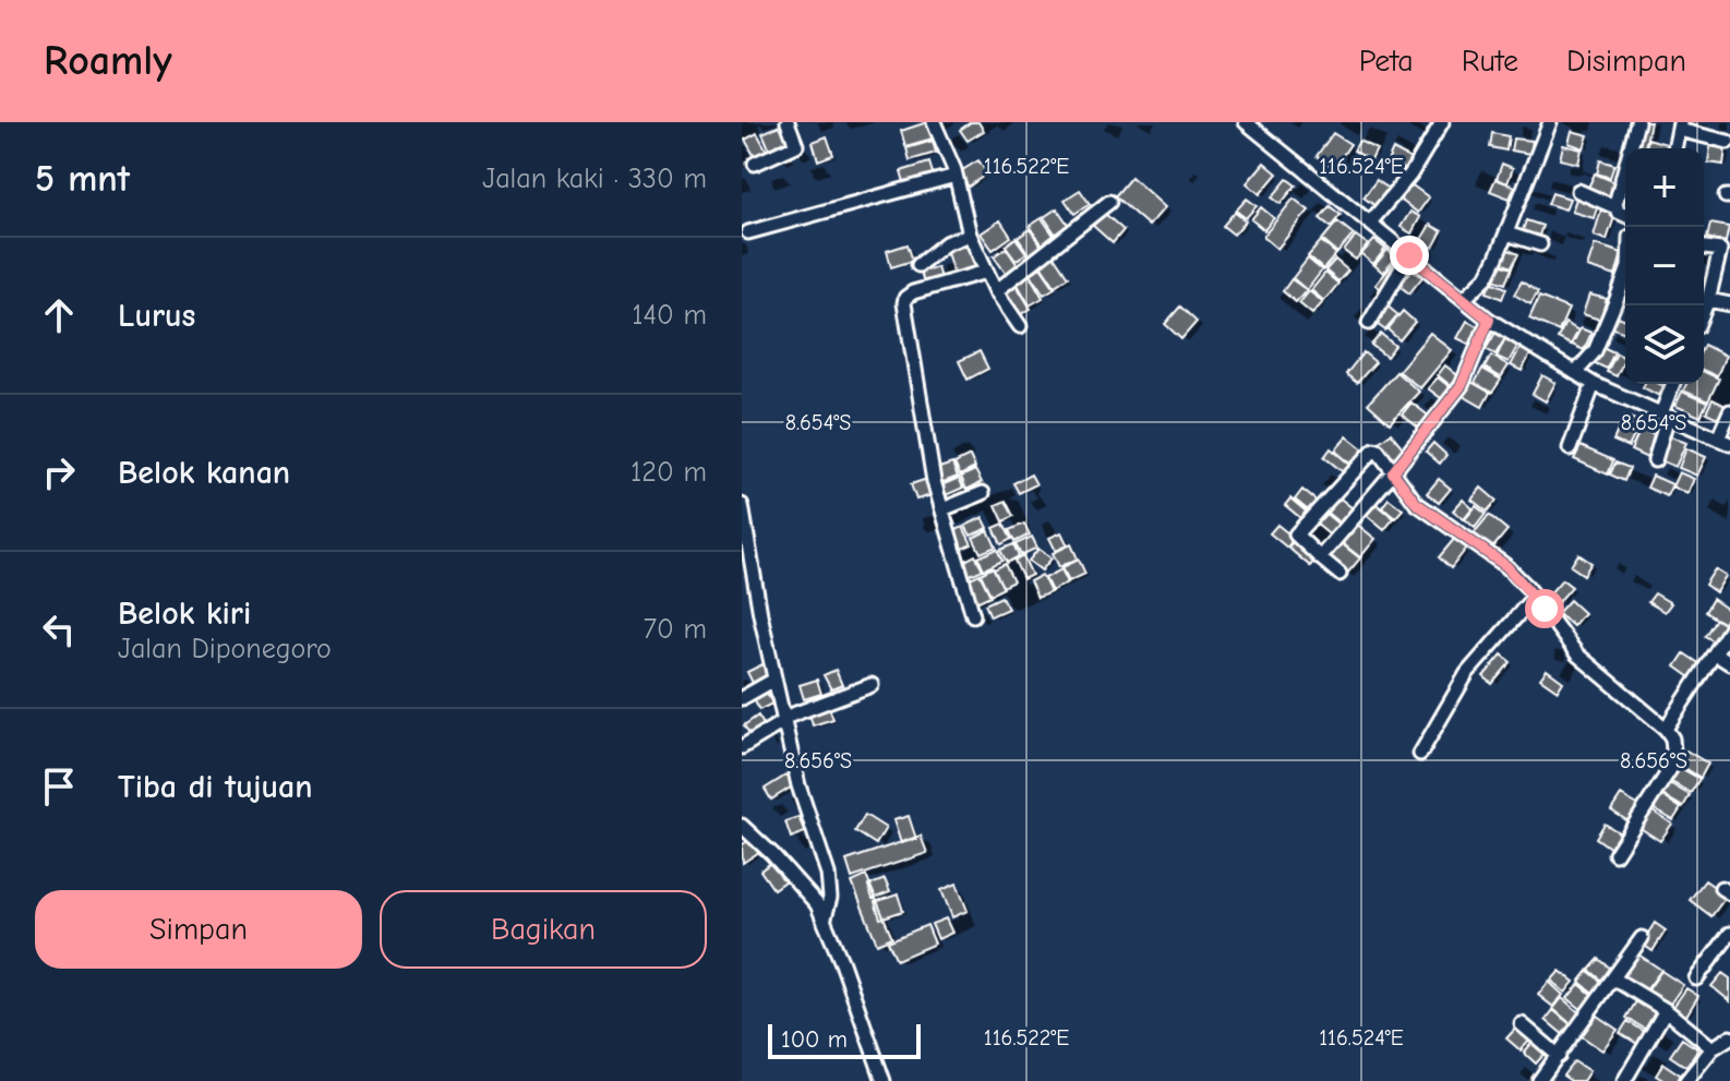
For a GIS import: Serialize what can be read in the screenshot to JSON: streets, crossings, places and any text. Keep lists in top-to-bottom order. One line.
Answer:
{"scale_bar":"100 m","page":{"header":"Roamly","nav":["Peta","Rute","Disimpan"],"heading":["5 mnt","Jalan kaki · 330 m"],"map_buttons":["+","−"],"list":[["Lurus","140 m"],["Belok kanan","120 m"],["Belok kiri","Jalan Diponegoro","70 m"],"Tiba di tujuan"],"buttons":["Simpan","Bagikan"],"scale":"100 m"},"coordinates":["116.522°E","116.524°E","8.654°S","8.656°S"]}
